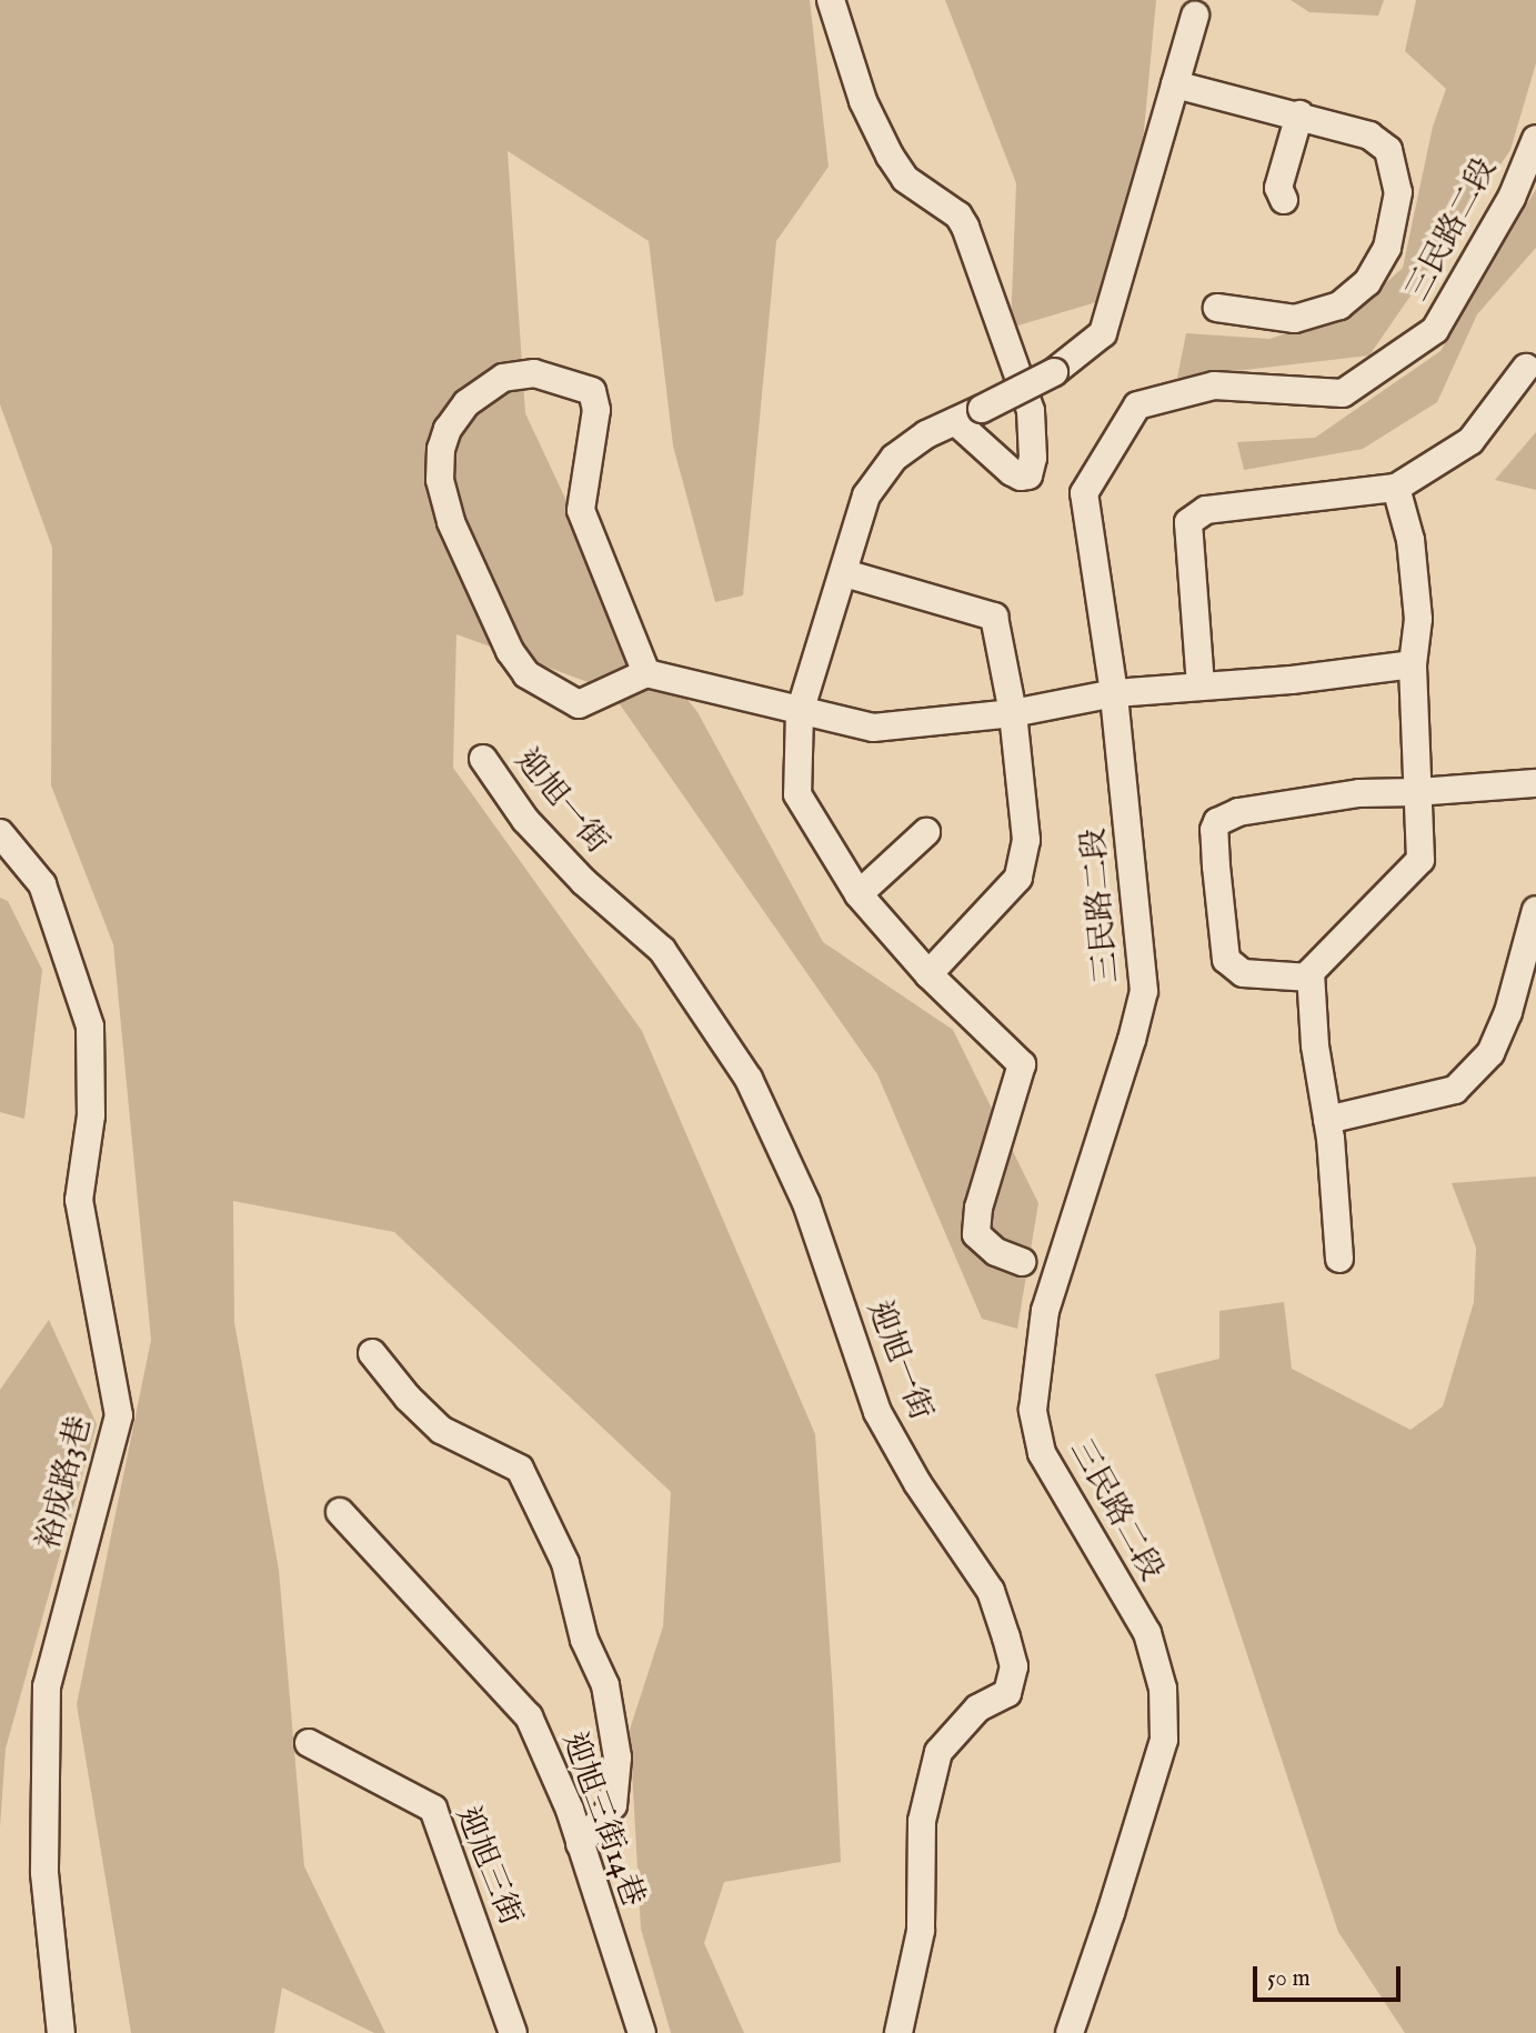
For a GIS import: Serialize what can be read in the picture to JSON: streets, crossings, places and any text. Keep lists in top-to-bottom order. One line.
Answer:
{"streets":{"street":["三民路二段","迎旭一街","裕成路3巷","迎旭三街14巷","迎旭三街"]},"scale_bar":"50 m"}
